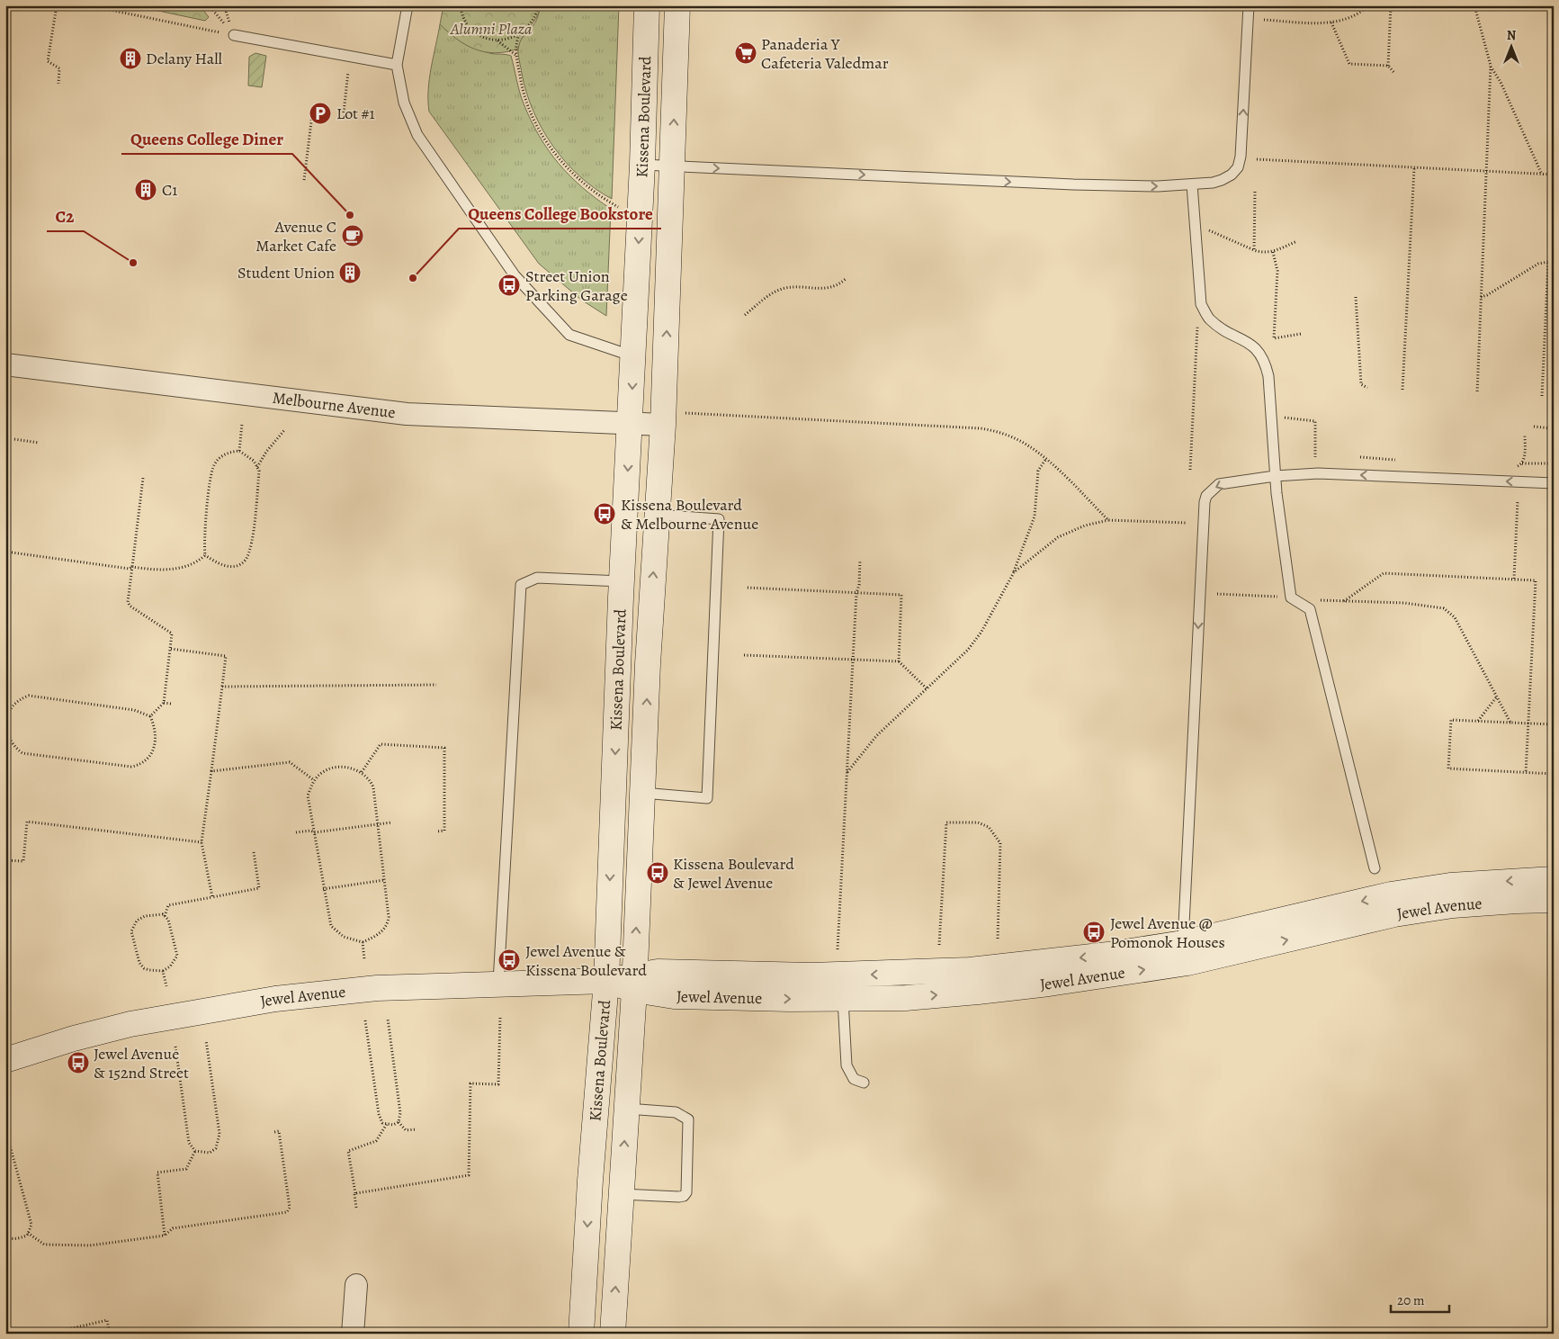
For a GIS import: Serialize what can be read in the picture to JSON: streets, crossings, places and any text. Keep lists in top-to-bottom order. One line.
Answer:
{"streets":{"main road":["Kissena Boulevard","Jewel Avenue"],"street":["Melbourne Avenue"]},"crossings":[["Kissena Boulevard","Melbourne Avenue"],["Kissena Boulevard","Jewel Avenue"]],"parks":["Alumni Plaza"],"places":{"supermarket":["Panaderia Y Cafeteria Valedmar"],"building":["Delany Hall","C1","Student Union"],"parking":["Lot #1"],"other":["Queens College Diner","C2","Queens College Bookstore"],"cafe":["Avenue C Market Cafe"],"bus stop":["Street Union Parking Garage","Kissena Boulevard & Melbourne Avenue","Kissena Boulevard & Jewel Avenue","Jewel Avenue @ Pomonok Houses","Jewel Avenue & Kissena Boulevard","Jewel Avenue & 152nd Street"]},"scale_bar":"20 m","north":"top"}
